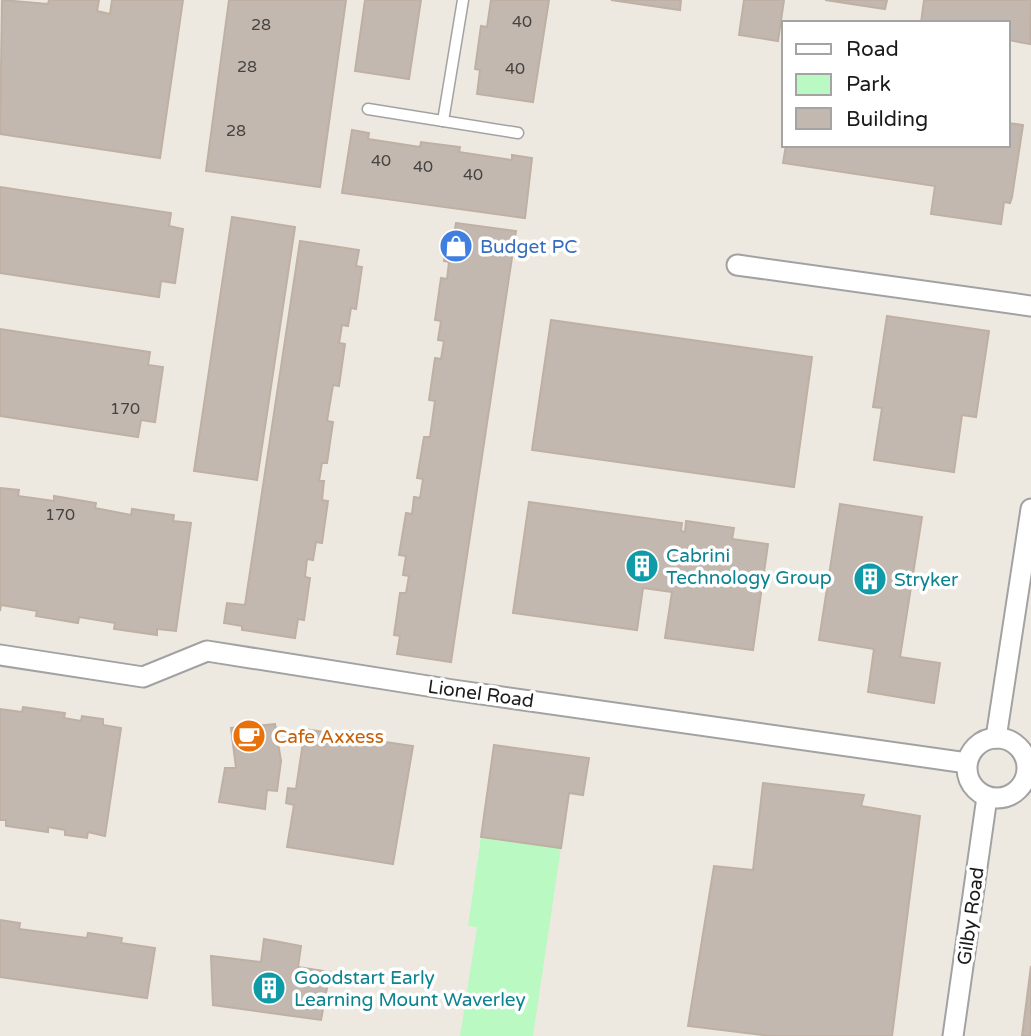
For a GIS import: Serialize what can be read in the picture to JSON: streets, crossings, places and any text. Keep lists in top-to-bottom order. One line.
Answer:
{"streets":{"street":["Lionel Road","Gilby Road"]},"crossings":[["Lionel Road","Gilby Road"]],"places":{"shop":["Budget PC"],"building":["Cabrini Technology Group","Stryker","Goodstart Early Learning Mount Waverley"],"cafe":["Cafe Axxess"]},"house_numbers":["40","28","28","40","28","40","40","40","170","170"],"legend":["Road","Park","Building"]}
